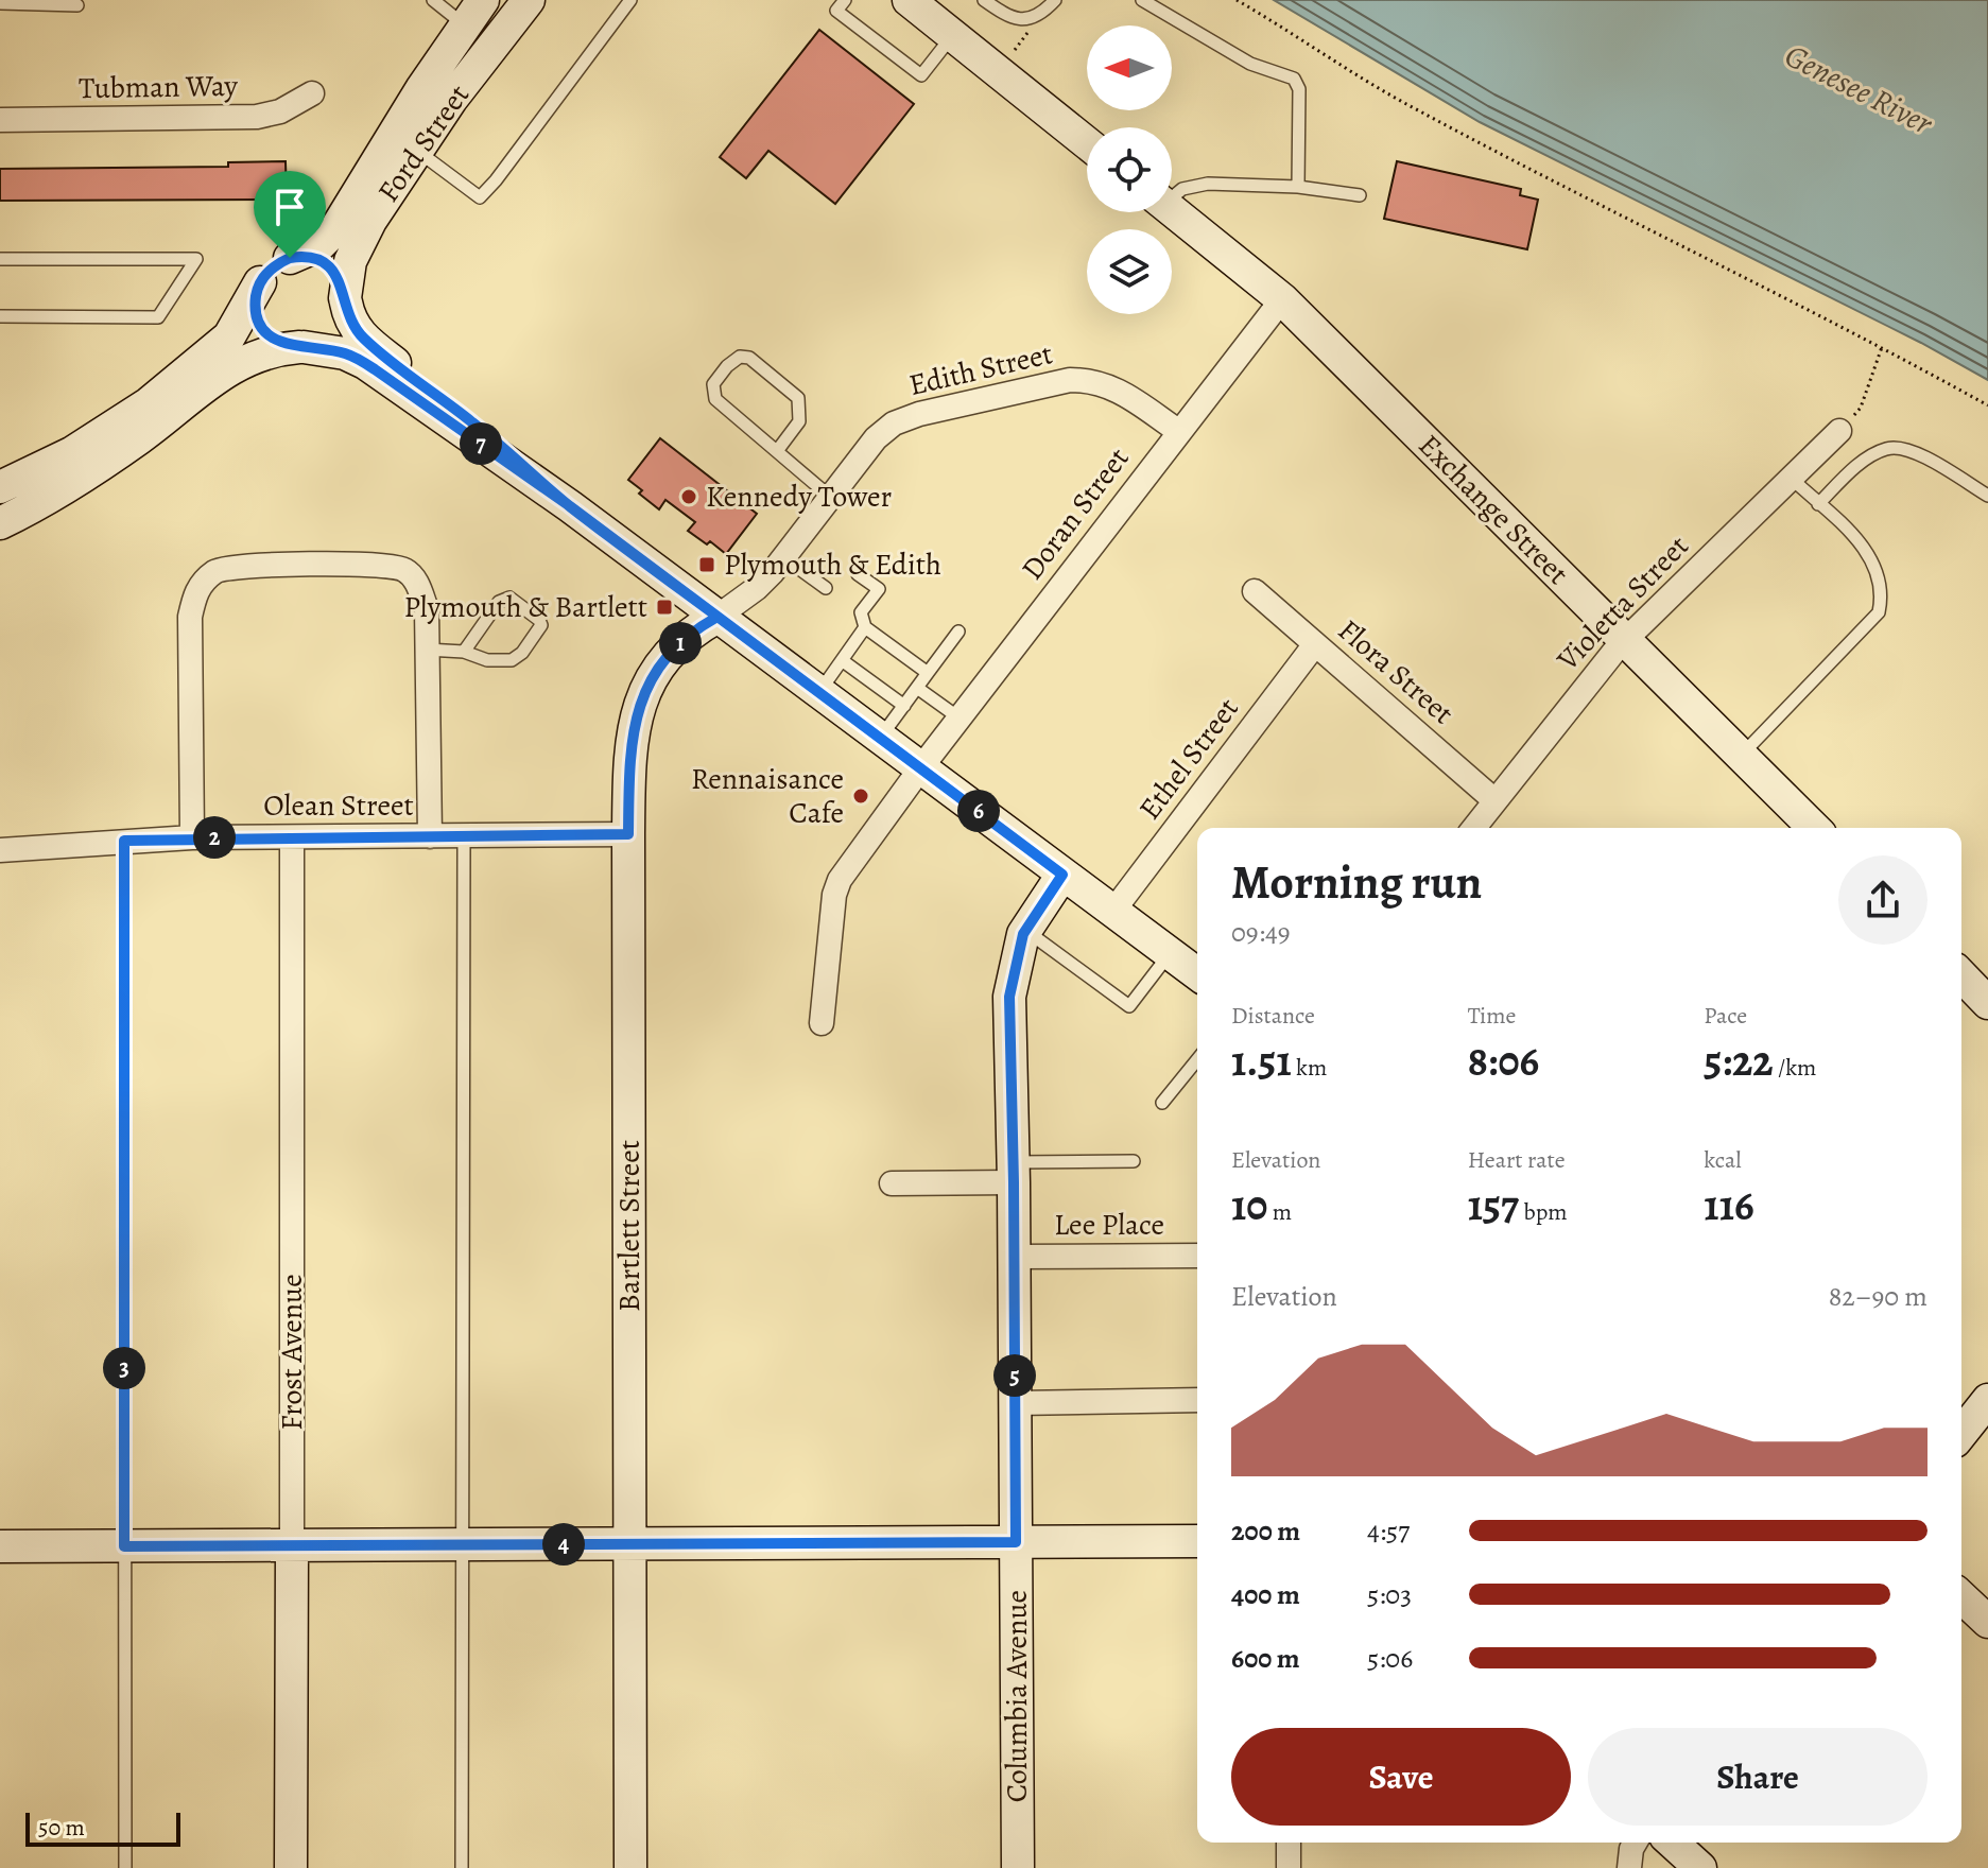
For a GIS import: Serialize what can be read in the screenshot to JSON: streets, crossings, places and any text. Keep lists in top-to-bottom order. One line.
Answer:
{"streets":{"street":["Tubman Way","Ford Street","Edith Street","Exchange Street","Doran Street","Violetta Street","Flora Street","Ethel Street","Olean Street","Lee Place","Bartlett Street","Frost Avenue","Columbia Avenue"]},"crossings":[["Edith Street","Doran Street"],["Edith Street","Bartlett Street"],["Exchange Street","Doran Street"],["Exchange Street","Violetta Street"],["Violetta Street","Flora Street"],["Flora Street","Ethel Street"],["Olean Street","Bartlett Street"],["Olean Street","Frost Avenue"],["Lee Place","Columbia Avenue"]],"water":["Genesee River"],"places":{"other":["Kennedy Tower","Rennaisance Cafe"],"transit":["Plymouth & Edith","Plymouth & Bartlett"]},"scale_bar":"50 m","north":"left","page":{"pins":["7","1","6","2","3","5","4"],"heading":["Morning run","09:49"],"stats":[["Distance","1.51 km"],["Time","8:06"],["Pace","5:22 /km"],["Elevation","10 m"],["Heart rate","157 bpm"],["kcal","116"]],"chart":["Elevation","82–90 m"],"list":[{"name":"200 m","note":"4:57"},{"name":"400 m","note":"5:03"},{"name":"600 m","note":"5:06"}],"buttons":["Save","Share"],"scale":"50 m"}}
